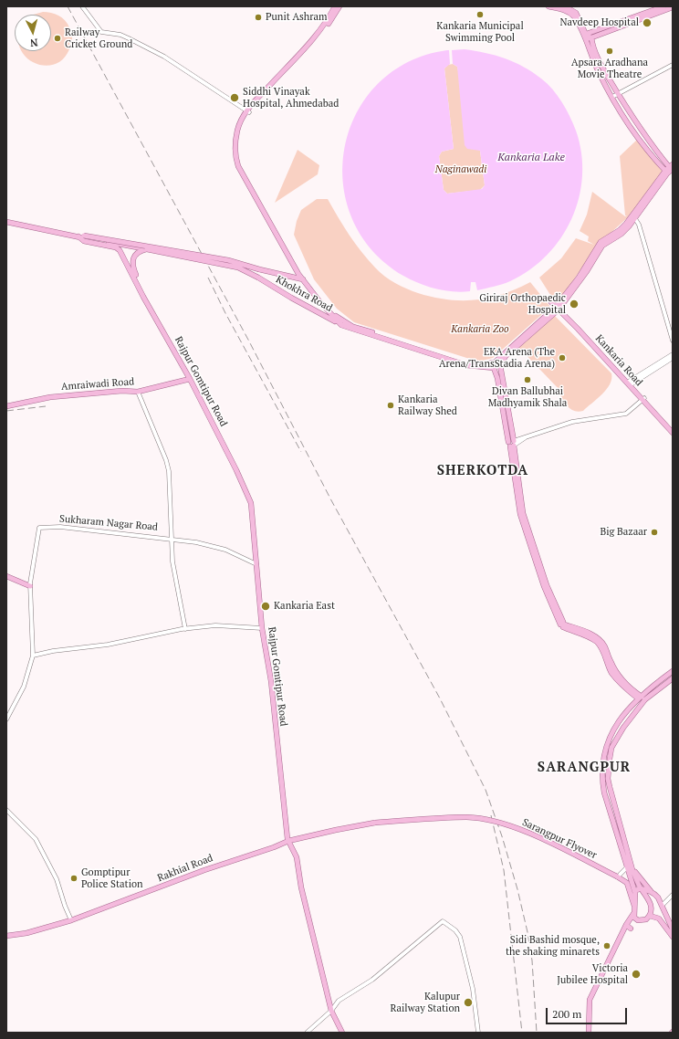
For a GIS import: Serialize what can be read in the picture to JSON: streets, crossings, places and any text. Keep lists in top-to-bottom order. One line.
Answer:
{"streets":{"main road":["Khokhra Road","Kankaria Road","Rajpur Gomtipur Road","Amraiwadi Road","Sarangpur Flyover","Rakhial Road"],"street":["Sukharam Nagar Road"]},"crossings":[["Rajpur Gomtipur Road","Amraiwadi Road"],["Rajpur Gomtipur Road","Sukharam Nagar Road"],["Rajpur Gomtipur Road","Rakhial Road"],["Sarangpur Flyover","Rakhial Road"]],"districts":["SHERKOTDA","SARANGPUR"],"water":["Kankaria Lake"],"parks":["Naginawadi","Kankaria Zoo"],"places":["Kankaria Municipal Swimming Pool","Punit Ashram","Navdeep Hospital","Railway Cricket Ground","Apsara Aradhana Movie Theatre","Siddhi Vinayak Hospital, Ahmedabad","Giriraj Orthopaedic Hospital","EKA Arena (The Arena/TransStadia Arena)","Divan Ballubhai Madhyamik Shala","Kankaria Railway Shed","Big Bazaar","Kankaria East","Gomptipur Police Station","Sidi Bashid mosque, the shaking minarets","Victoria Jubilee Hospital","Kalupur Railway Station"],"scale_bar":"200 m","north":"bottom"}
